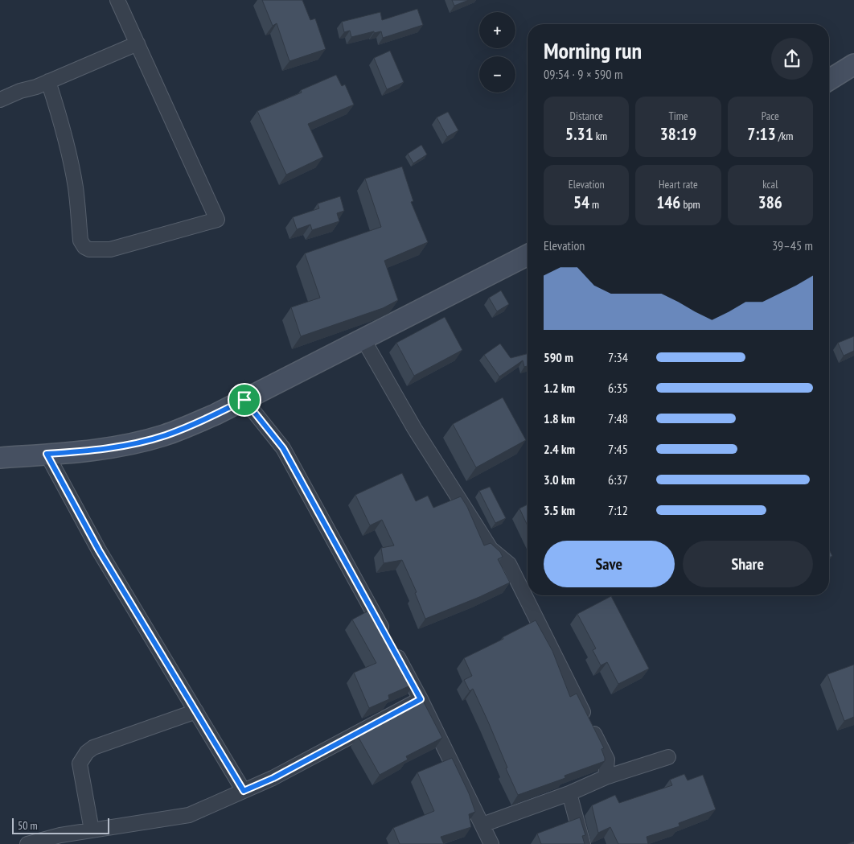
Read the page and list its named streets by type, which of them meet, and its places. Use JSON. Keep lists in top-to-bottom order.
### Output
{
  "scale_bar": "50 m",
  "page": {
    "map_buttons": ["+", "−"],
    "heading": ["Morning run", "09:54 · 9 × 590 m"],
    "stats": [
      ["Distance", "5.31 km"],
      ["Time", "38:19"],
      ["Pace", "7:13 /km"],
      ["Elevation", "54 m"],
      ["Heart rate", "146 bpm"],
      ["kcal", "386"]
    ],
    "chart": ["Elevation", "39–45 m"],
    "list": [
      {
        "name": "590 m",
        "note": "7:34"
      },
      {
        "name": "1.2 km",
        "note": "6:35"
      },
      {
        "name": "1.8 km",
        "note": "7:48"
      },
      {
        "name": "2.4 km",
        "note": "7:45"
      },
      {
        "name": "3.0 km",
        "note": "6:37"
      },
      {
        "name": "3.5 km",
        "note": "7:12"
      }
    ],
    "buttons": ["Save", "Share"],
    "scale": "50 m"
  }
}
